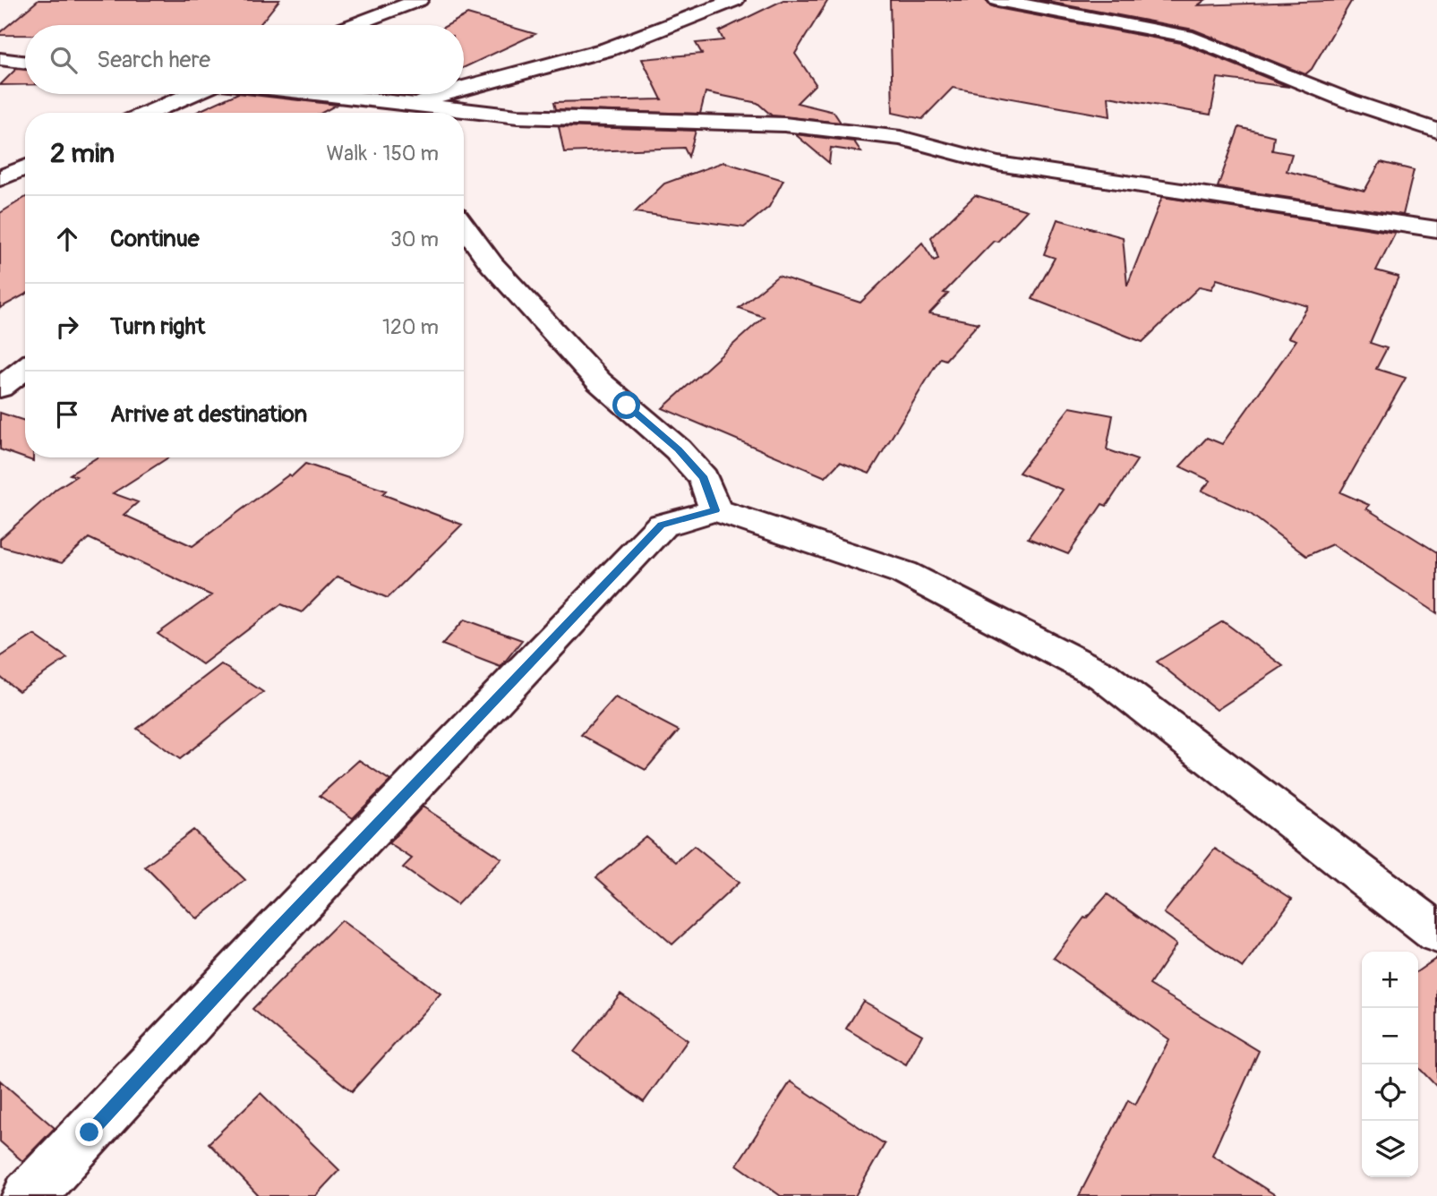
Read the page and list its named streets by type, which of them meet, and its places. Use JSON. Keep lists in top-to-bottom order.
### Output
{
  "page": {
    "search": "Search here",
    "heading": ["2 min", "Walk · 150 m"],
    "list": [
      ["Continue", "30 m"],
      ["Turn right", "120 m"],
      "Arrive at destination"
    ],
    "map_buttons": ["+", "−"]
  }
}
